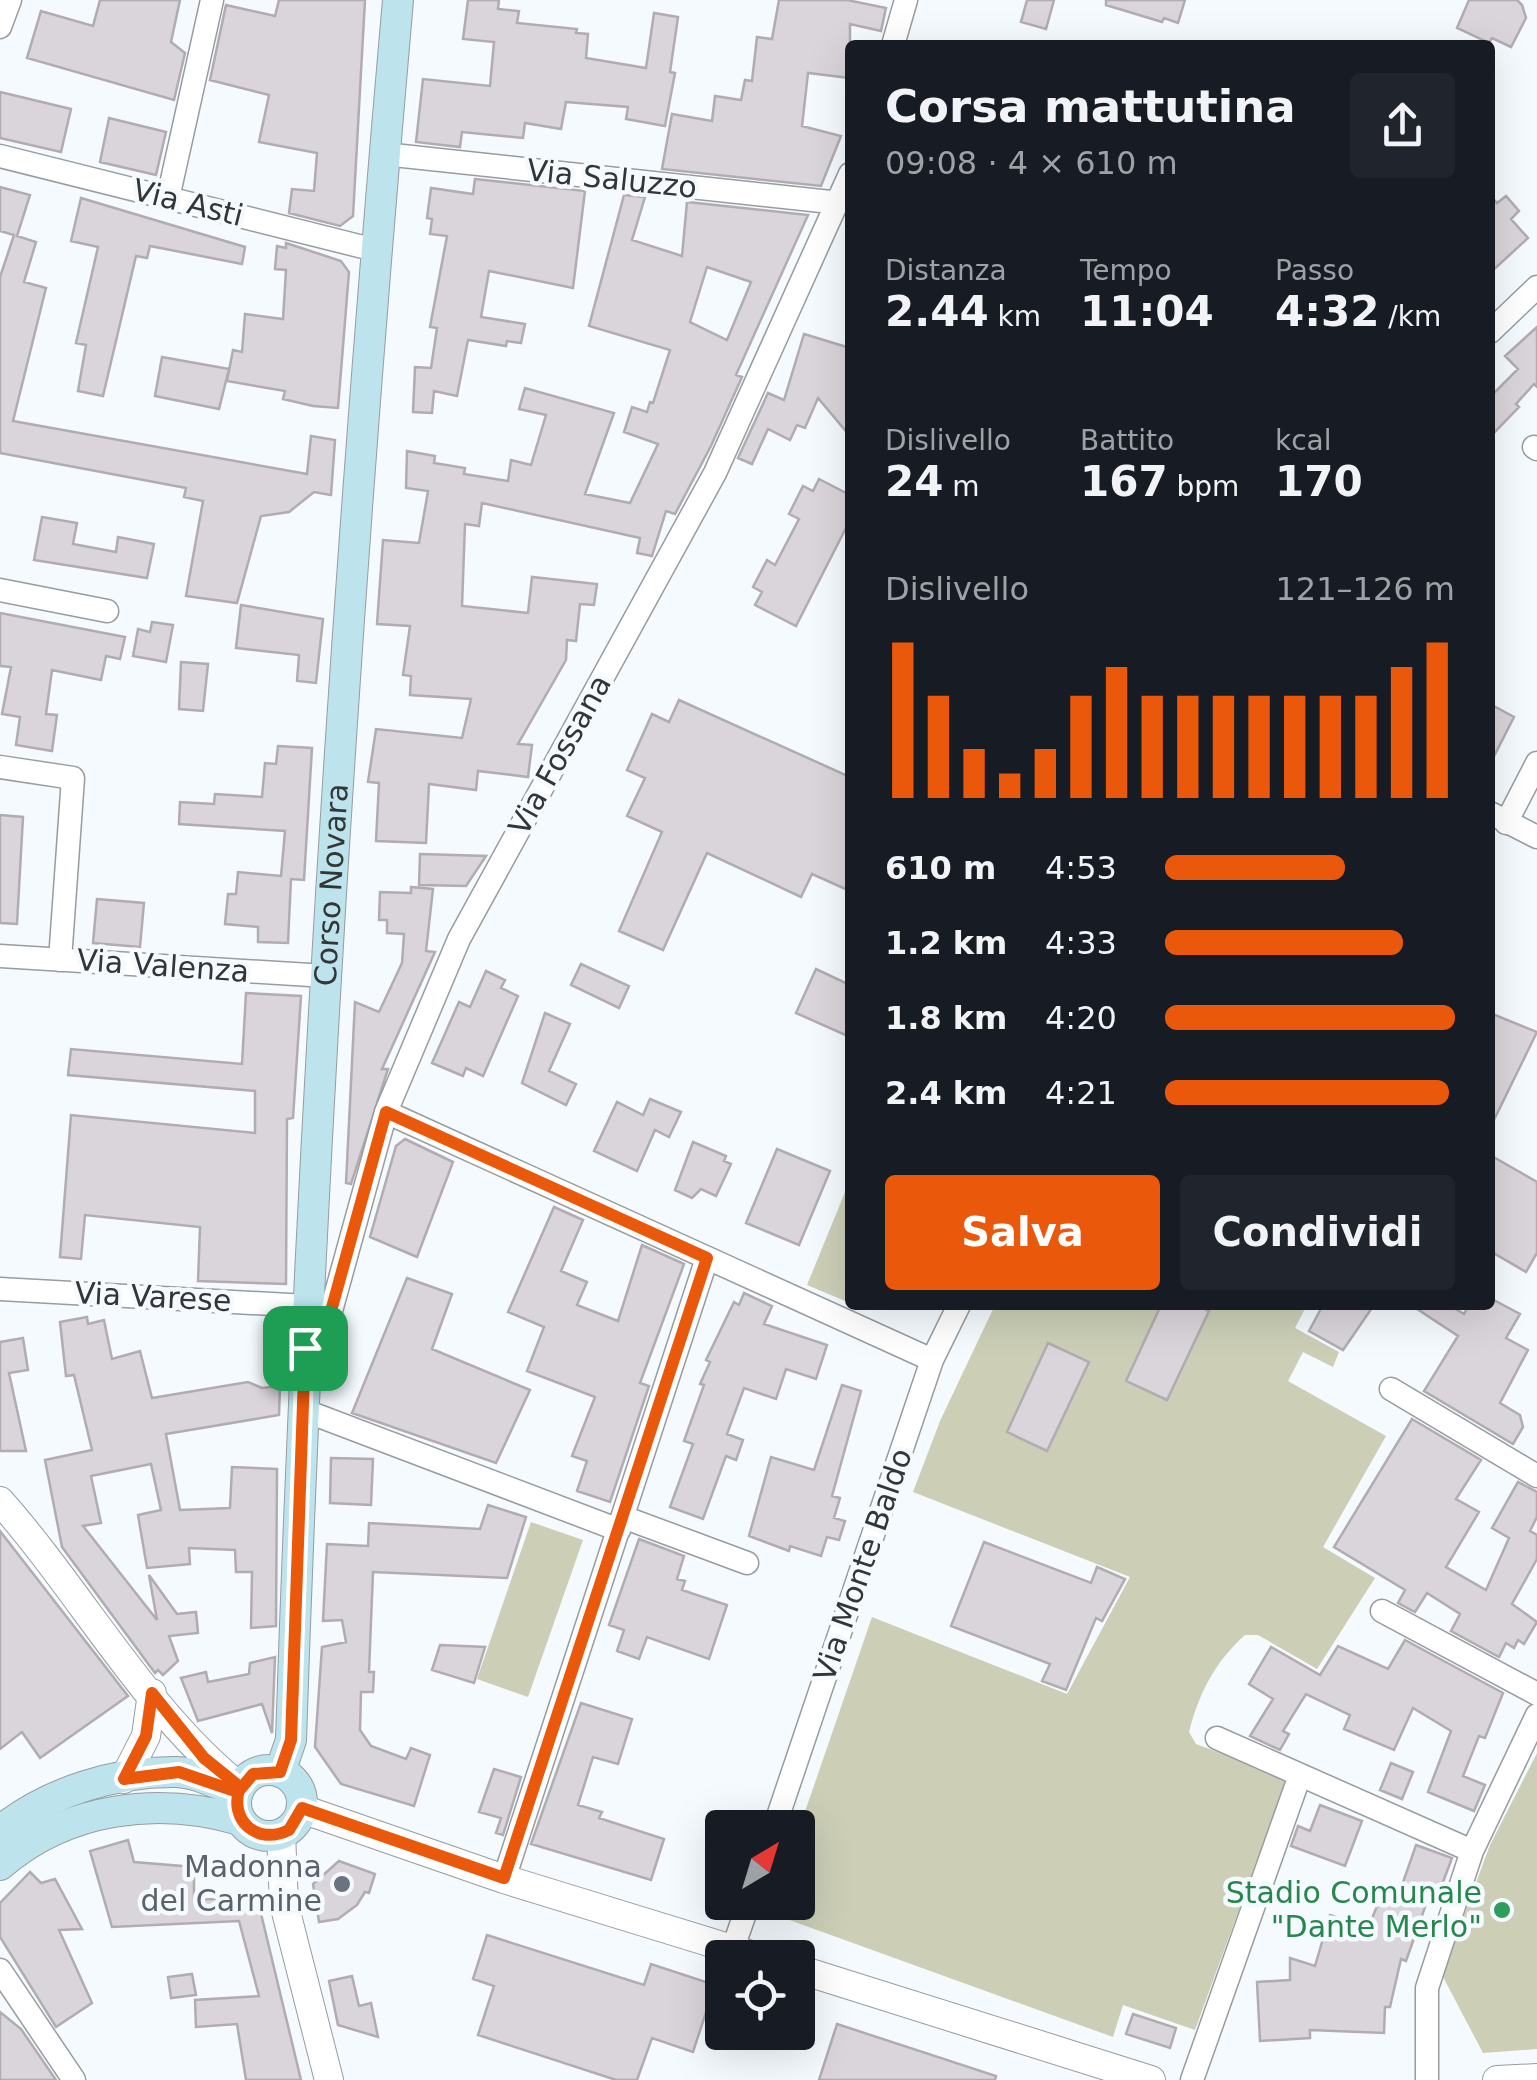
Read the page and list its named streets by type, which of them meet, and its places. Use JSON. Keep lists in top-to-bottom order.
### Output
{
  "streets": {
    "main road": ["Corso Novara"],
    "street": [
      "Via Saluzzo",
      "Via Asti",
      "Via Fossana",
      "Via Valenza",
      "Via Varese",
      "Via Monte Baldo"
    ]
  },
  "crossings": [
    ["Via Saluzzo", "Via Fossana"],
    ["Via Saluzzo", "Corso Novara"],
    ["Via Asti", "Corso Novara"],
    ["Via Fossana", "Corso Novara"],
    ["Corso Novara", "Via Valenza"],
    ["Corso Novara", "Via Varese"]
  ],
  "places": ["Madonna del Carmine", "Stadio Comunale \"Dante Merlo\""],
  "north": "top right",
  "page": {
    "heading": ["Corsa mattutina", "09:08 · 4 × 610 m"],
    "stats": [
      ["Distanza", "2.44 km"],
      ["Tempo", "11:04"],
      ["Passo", "4:32 /km"],
      ["Dislivello", "24 m"],
      ["Battito", "167 bpm"],
      ["kcal", "170"]
    ],
    "chart": ["Dislivello", "121–126 m"],
    "list": [
      {
        "name": "610 m",
        "note": "4:53"
      },
      {
        "name": "1.2 km",
        "note": "4:33"
      },
      {
        "name": "1.8 km",
        "note": "4:20"
      },
      {
        "name": "2.4 km",
        "note": "4:21"
      }
    ],
    "buttons": ["Salva", "Condividi"]
  }
}
